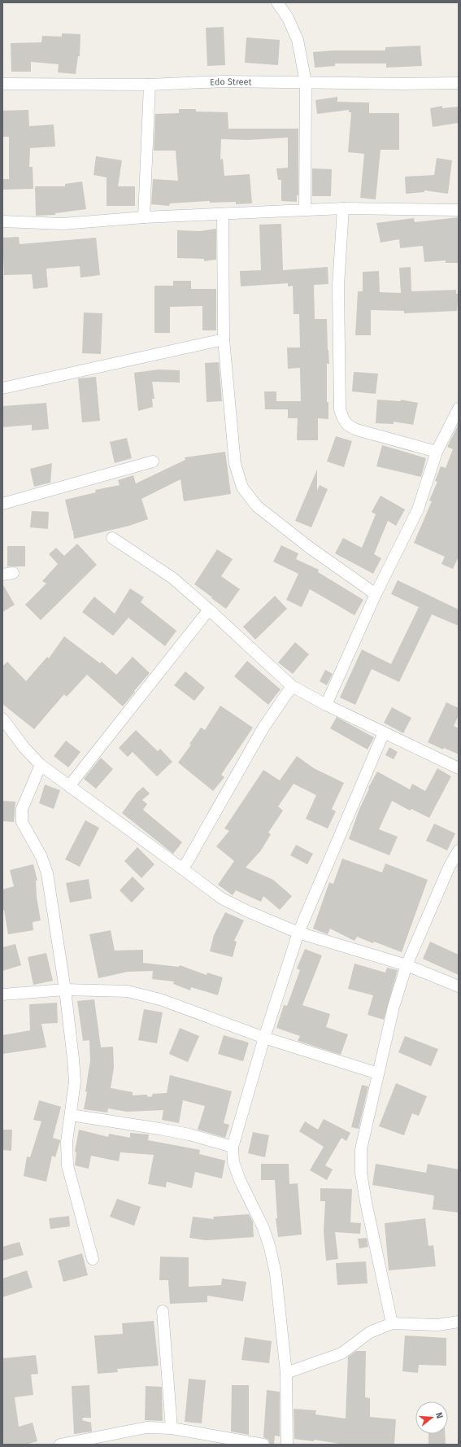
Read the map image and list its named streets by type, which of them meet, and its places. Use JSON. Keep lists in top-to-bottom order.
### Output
{
  "streets": {
    "street": ["Edo Street"]
  },
  "north": "right"
}
